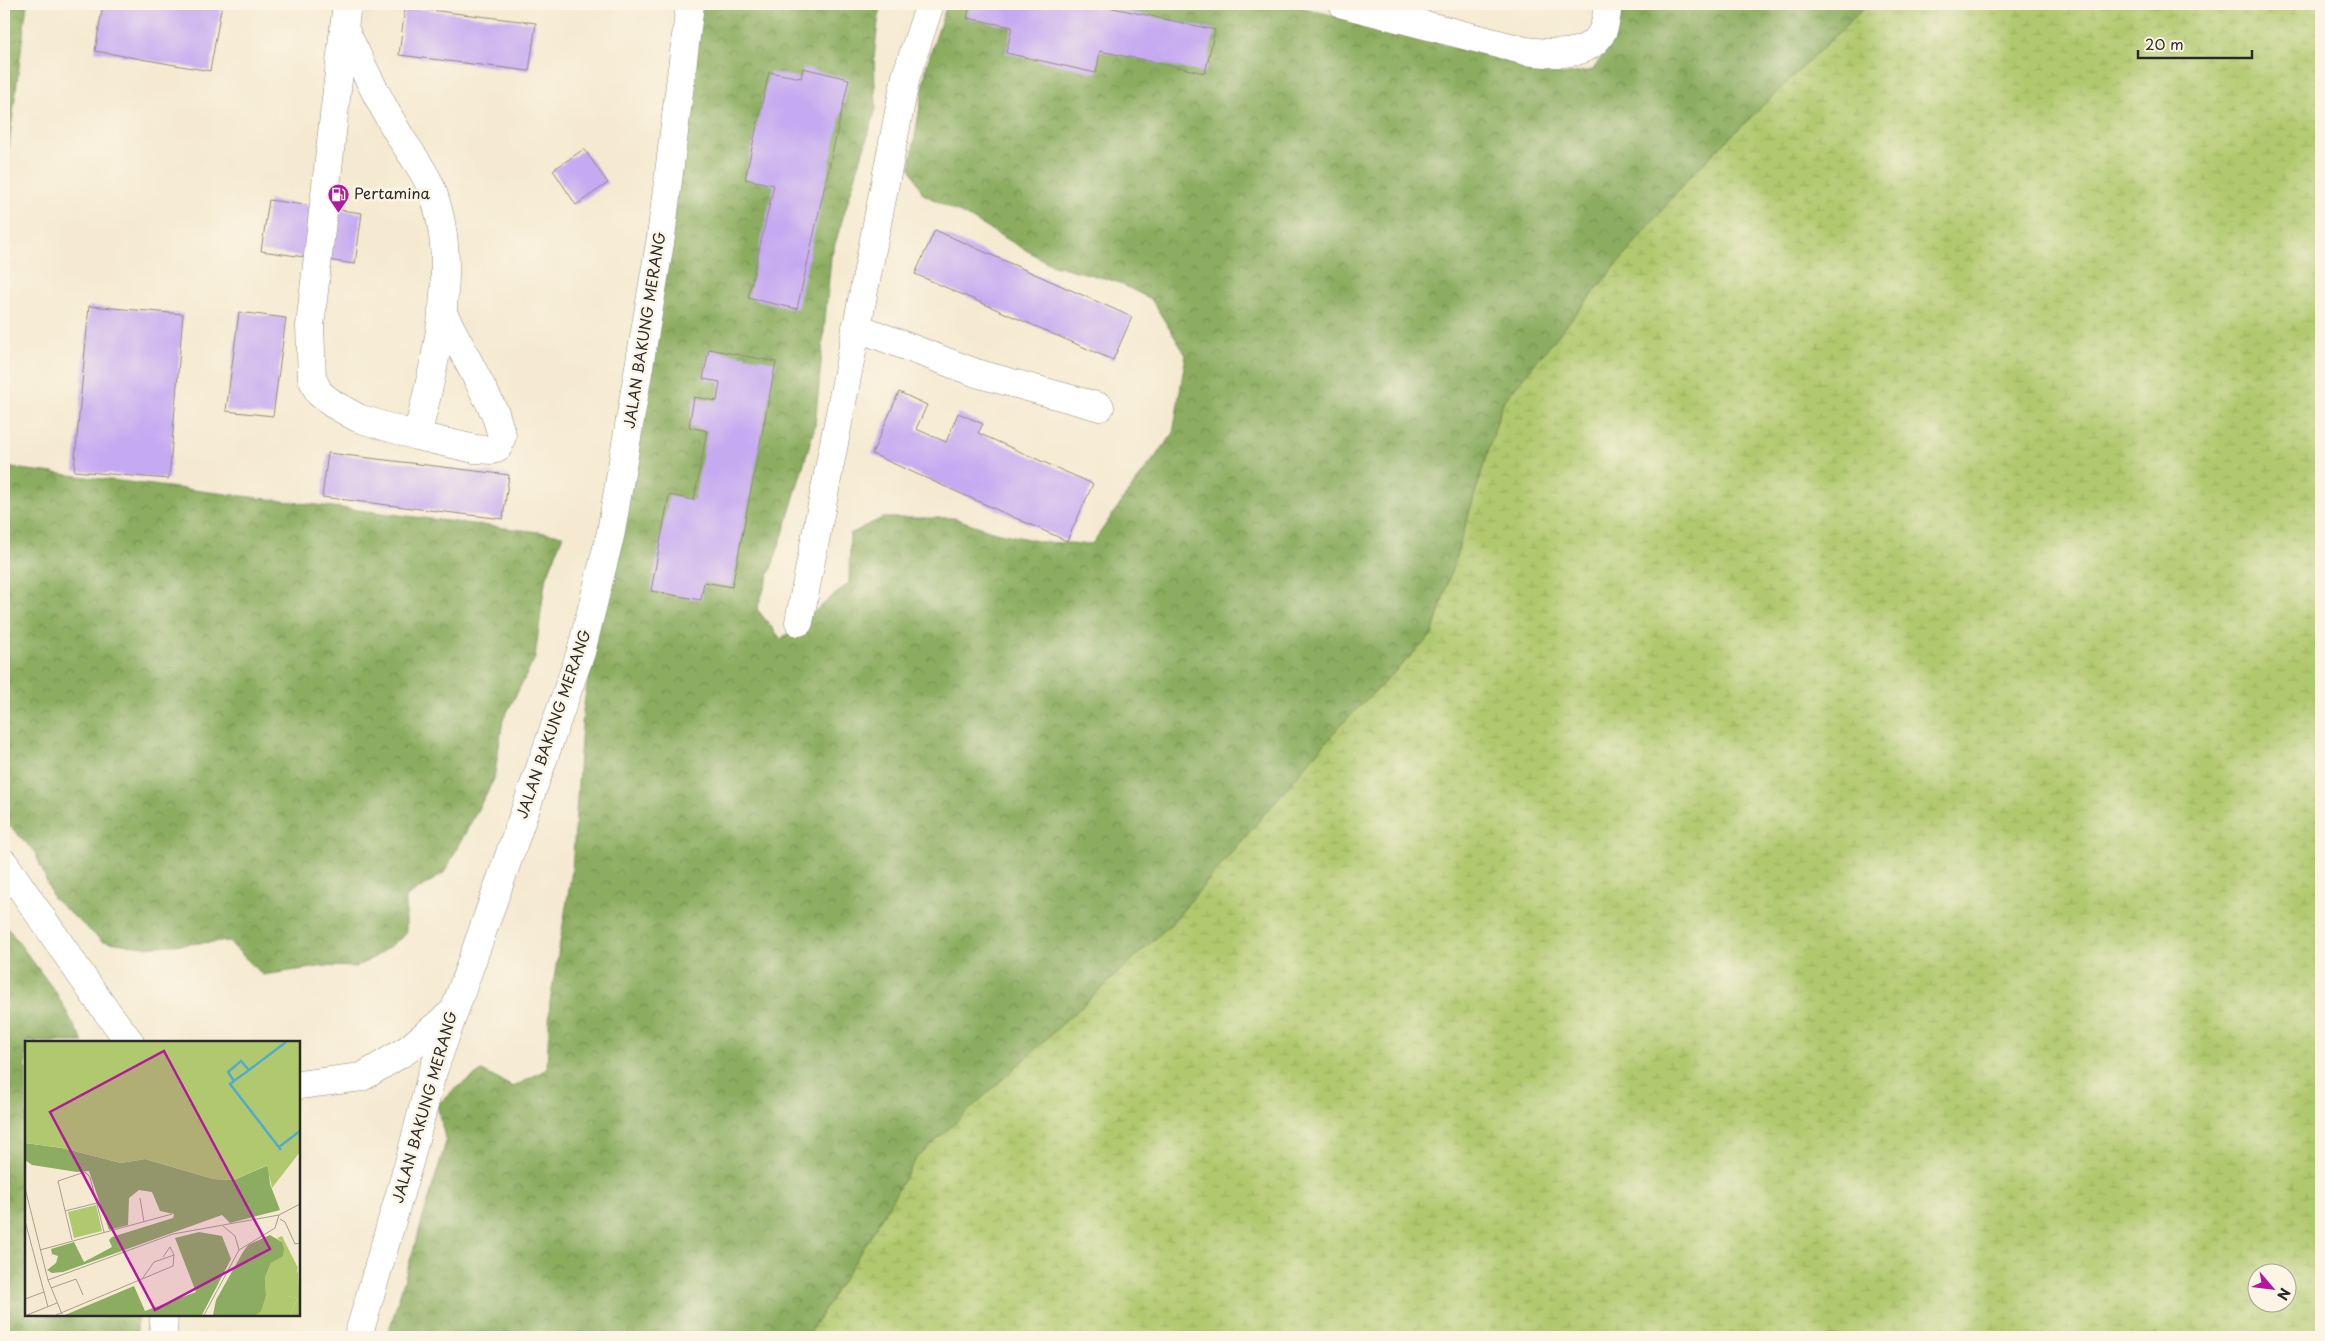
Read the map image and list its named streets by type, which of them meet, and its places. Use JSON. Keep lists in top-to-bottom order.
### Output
{
  "streets": {
    "street": ["JALAN BAKUNG MERANG"]
  },
  "places": {
    "fuel station": ["Pertamina"]
  },
  "scale_bar": "20 m",
  "north": "bottom right"
}
